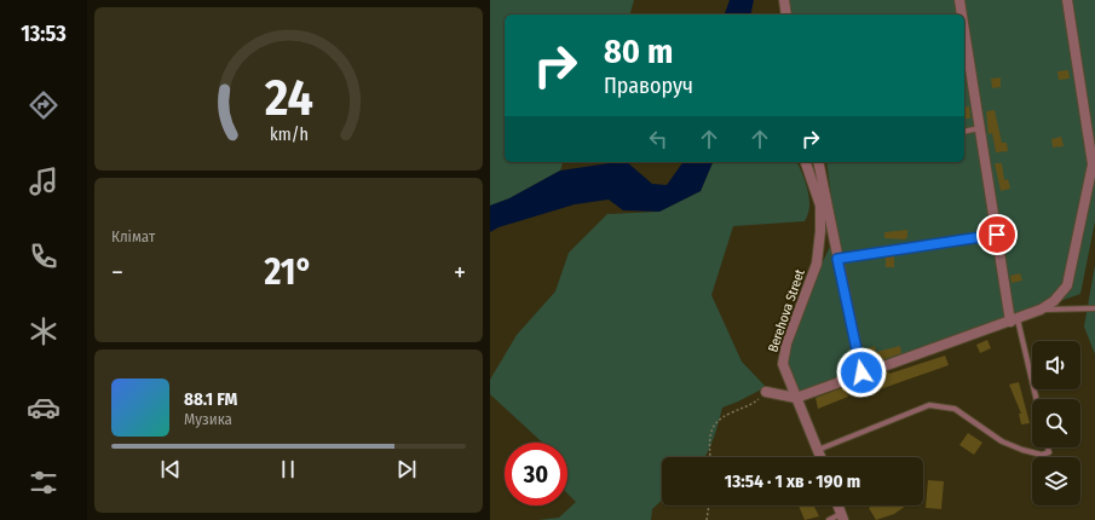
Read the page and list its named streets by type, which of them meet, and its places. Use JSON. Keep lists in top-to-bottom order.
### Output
{
  "streets": {
    "street": ["Berehova Street"]
  },
  "page": {
    "tabs": "13:53",
    "turn": ["80 m", "Праворуч"],
    "tile": "Клімат",
    "heat": ["−", "21°", "+"],
    "song": ["88.1 FM", "Музика"],
    "limit": "30",
    "trip": "13:54 · 1 хв · 190 m",
    "gauge": ["24", "km/h"]
  }
}
